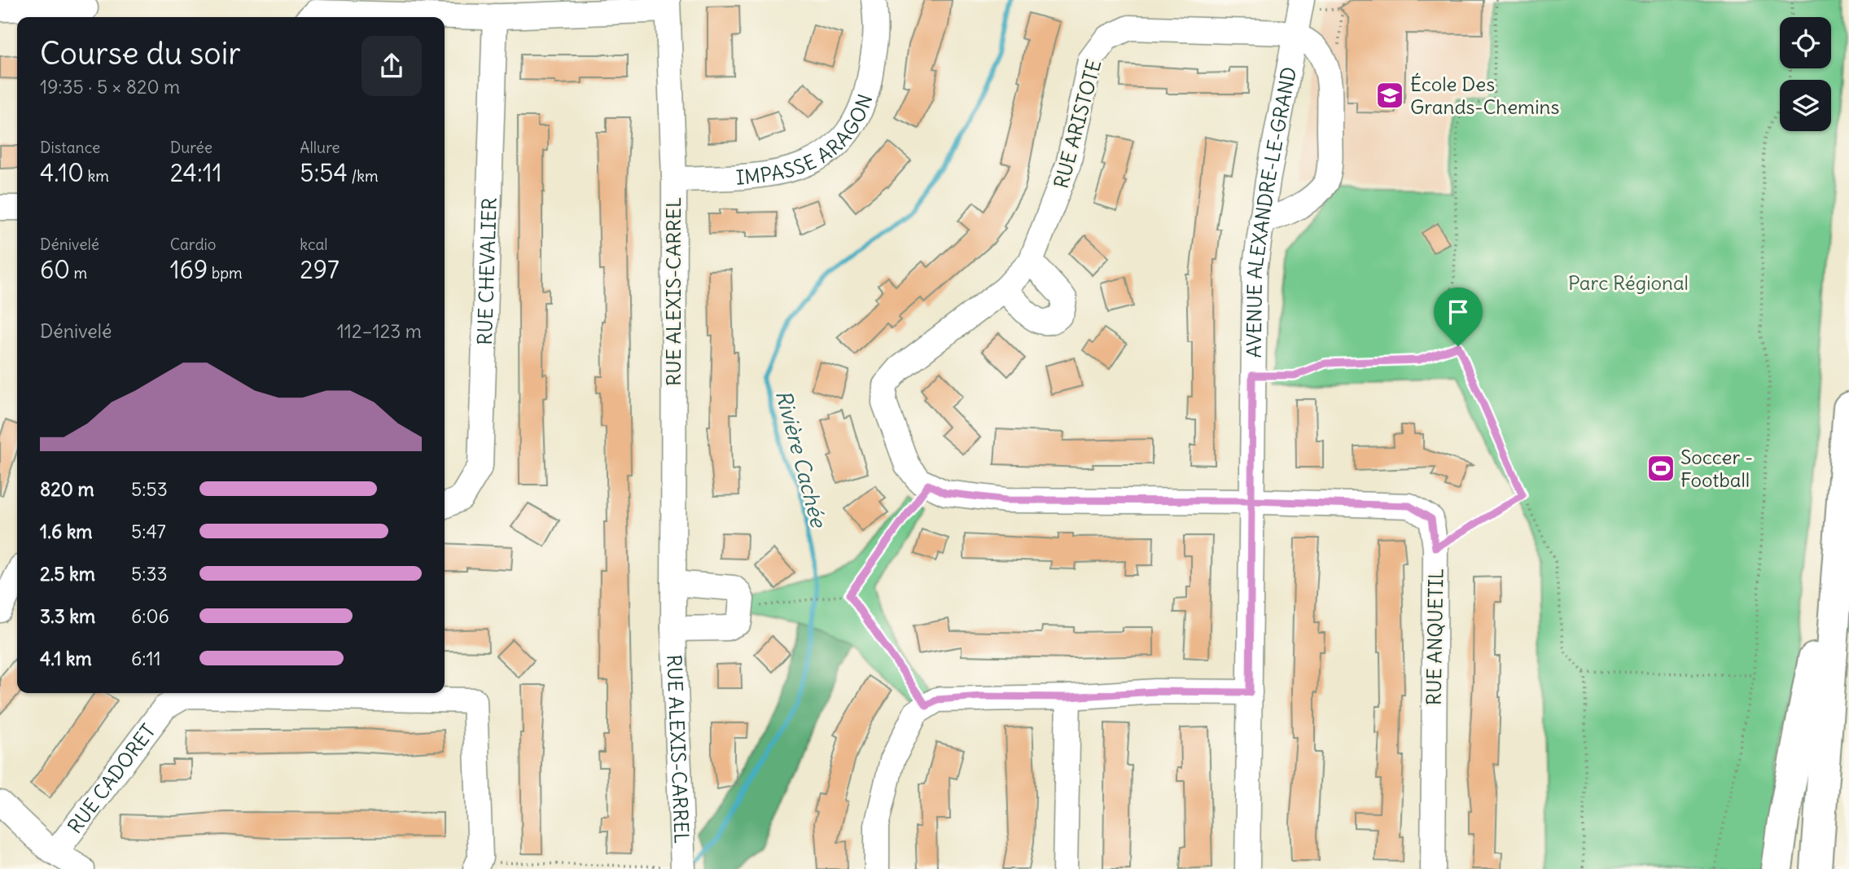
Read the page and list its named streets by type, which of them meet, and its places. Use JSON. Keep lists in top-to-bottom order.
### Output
{
  "streets": {
    "street": [
      "RUE ARISTOTE",
      "IMPASSE ARAGON",
      "AVENUE ALEXANDRE-LE-GRAND",
      "RUE CHEVALIER",
      "RUE ALEXIS-CARREL",
      "RUE ANQUETIL",
      "RUE CADORET"
    ]
  },
  "crossings": [
    ["RUE ARISTOTE", "AVENUE ALEXANDRE-LE-GRAND"],
    ["RUE ARISTOTE", "RUE ANQUETIL"],
    ["IMPASSE ARAGON", "RUE ALEXIS-CARREL"],
    ["AVENUE ALEXANDRE-LE-GRAND", "RUE ANQUETIL"]
  ],
  "water": ["Rivière Cachée"],
  "parks": ["Parc Régional"],
  "places": {
    "school or university": ["École Des Grands-Chemins"],
    "sports": ["Soccer - Football"]
  },
  "page": {
    "heading": ["Course du soir", "19:35 · 5 × 820 m"],
    "stats": [
      ["Distance", "4.10 km"],
      ["Durée", "24:11"],
      ["Allure", "5:54 /km"],
      ["Dénivelé", "60 m"],
      ["Cardio", "169 bpm"],
      ["kcal", "297"]
    ],
    "chart": ["Dénivelé", "112–123 m"],
    "list": [
      {
        "name": "820 m",
        "note": "5:53"
      },
      {
        "name": "1.6 km",
        "note": "5:47"
      },
      {
        "name": "2.5 km",
        "note": "5:33"
      },
      {
        "name": "3.3 km",
        "note": "6:06"
      },
      {
        "name": "4.1 km",
        "note": "6:11"
      }
    ]
  }
}
